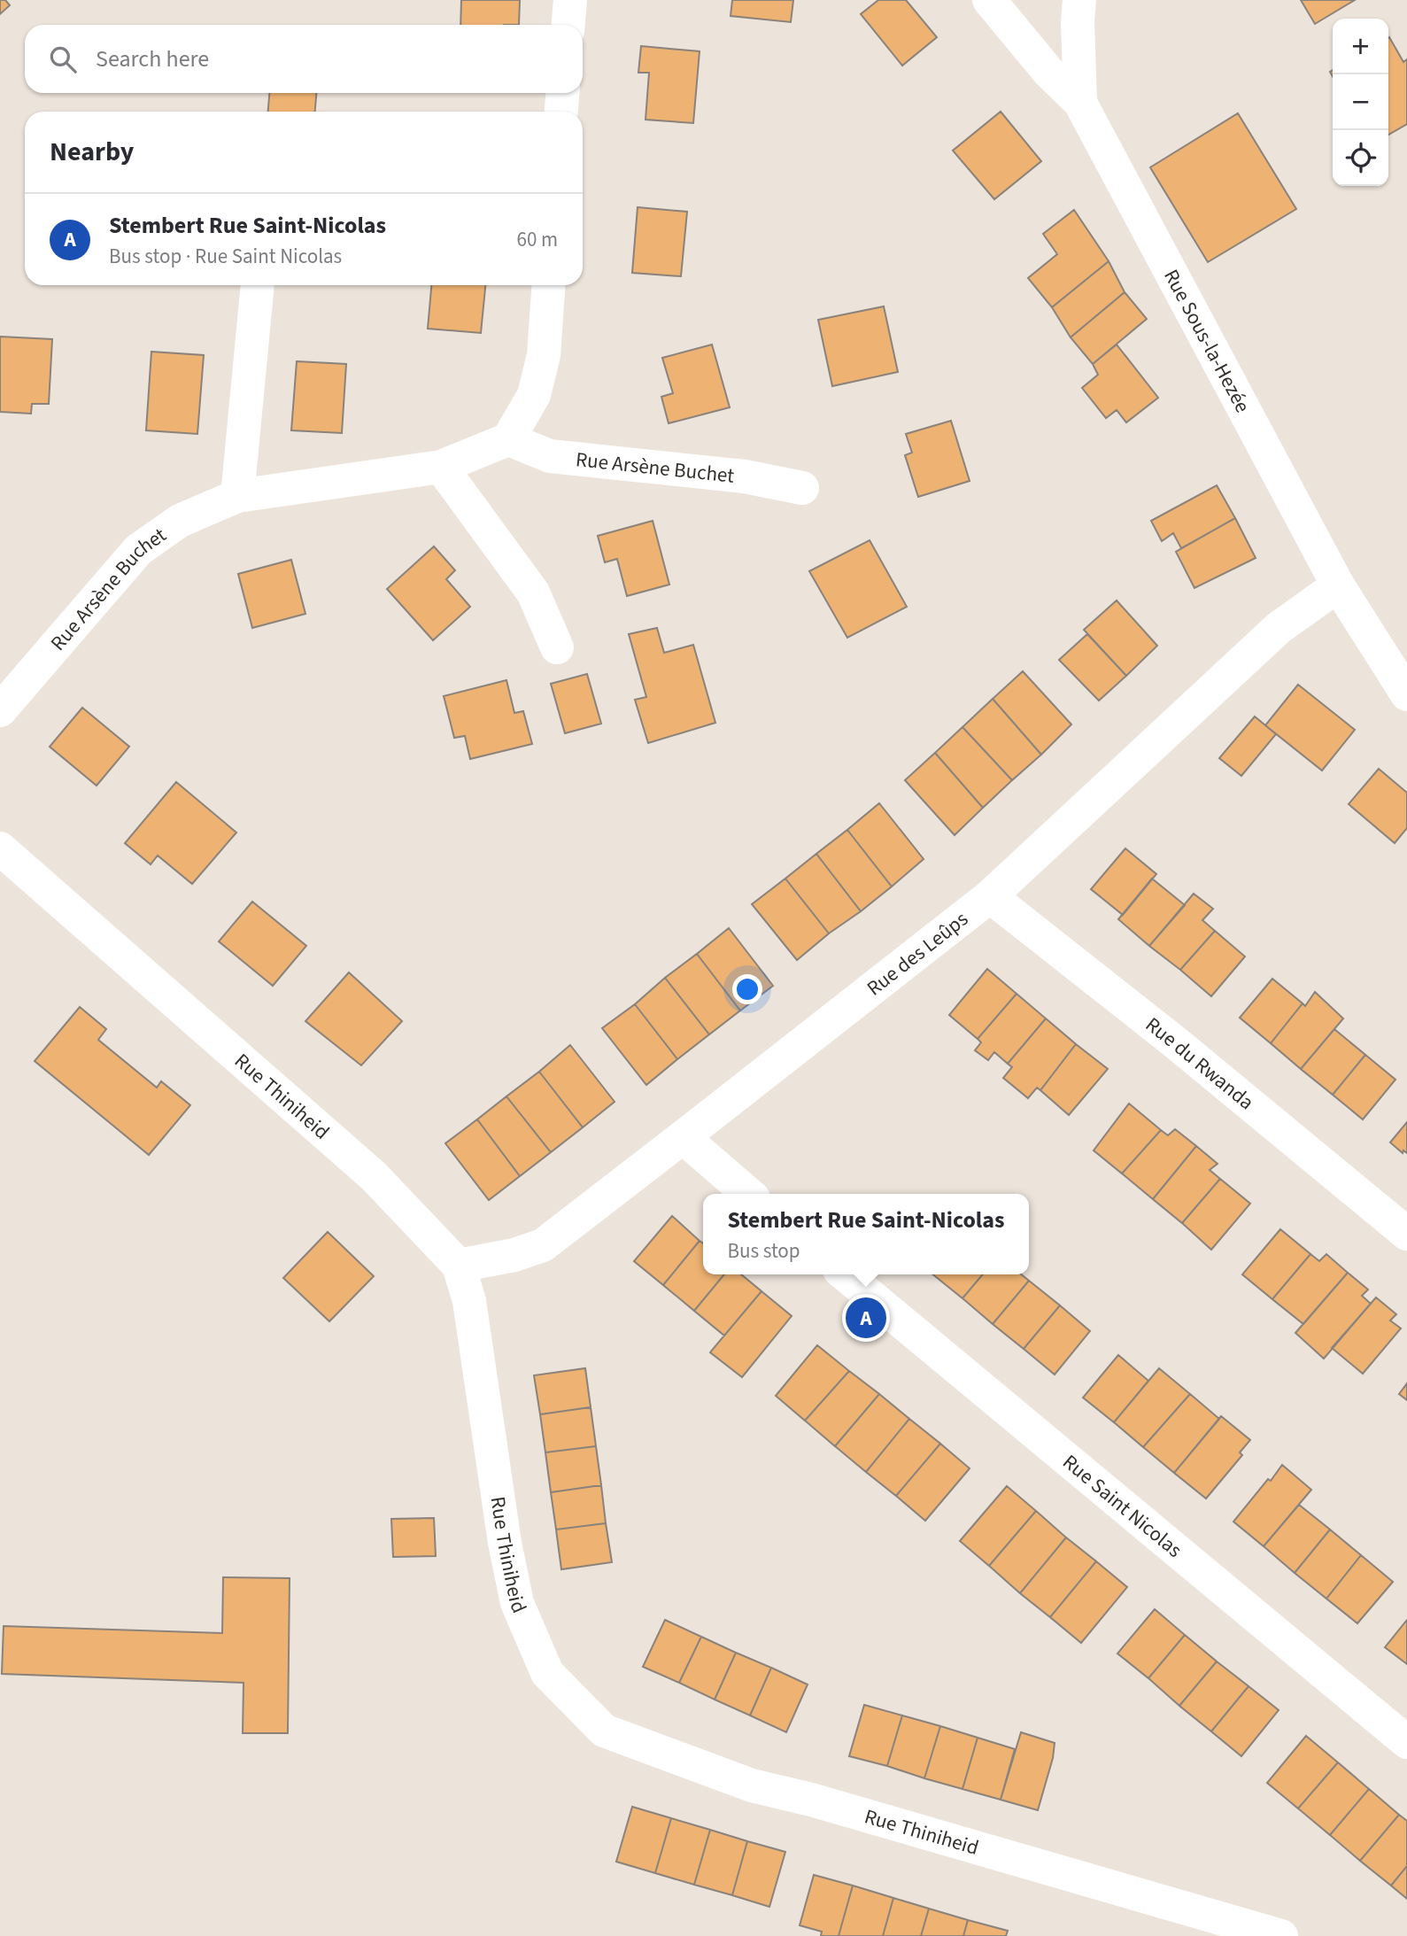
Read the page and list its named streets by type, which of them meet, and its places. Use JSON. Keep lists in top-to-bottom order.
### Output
{
  "streets": {
    "street": [
      "Rue Sous-la-Hezée",
      "Rue Arsène Buchet",
      "Rue des Leûps",
      "Rue du Rwanda",
      "Rue Thiniheid",
      "Rue Saint Nicolas"
    ]
  },
  "crossings": [
    ["Rue Sous-la-Hezée", "Rue des Leûps"],
    ["Rue des Leûps", "Rue du Rwanda"],
    ["Rue des Leûps", "Rue Thiniheid"]
  ],
  "page": {
    "map_buttons": ["+", "−"],
    "search": "Search here",
    "heading": "Nearby",
    "list": [
      {
        "mark": "A",
        "name": "Stembert Rue Saint-Nicolas",
        "note": "Bus stop · Rue Saint Nicolas",
        "value": "60 m"
      }
    ],
    "popup": ["Stembert Rue Saint-Nicolas", "Bus stop"],
    "pins": "A"
  }
}
